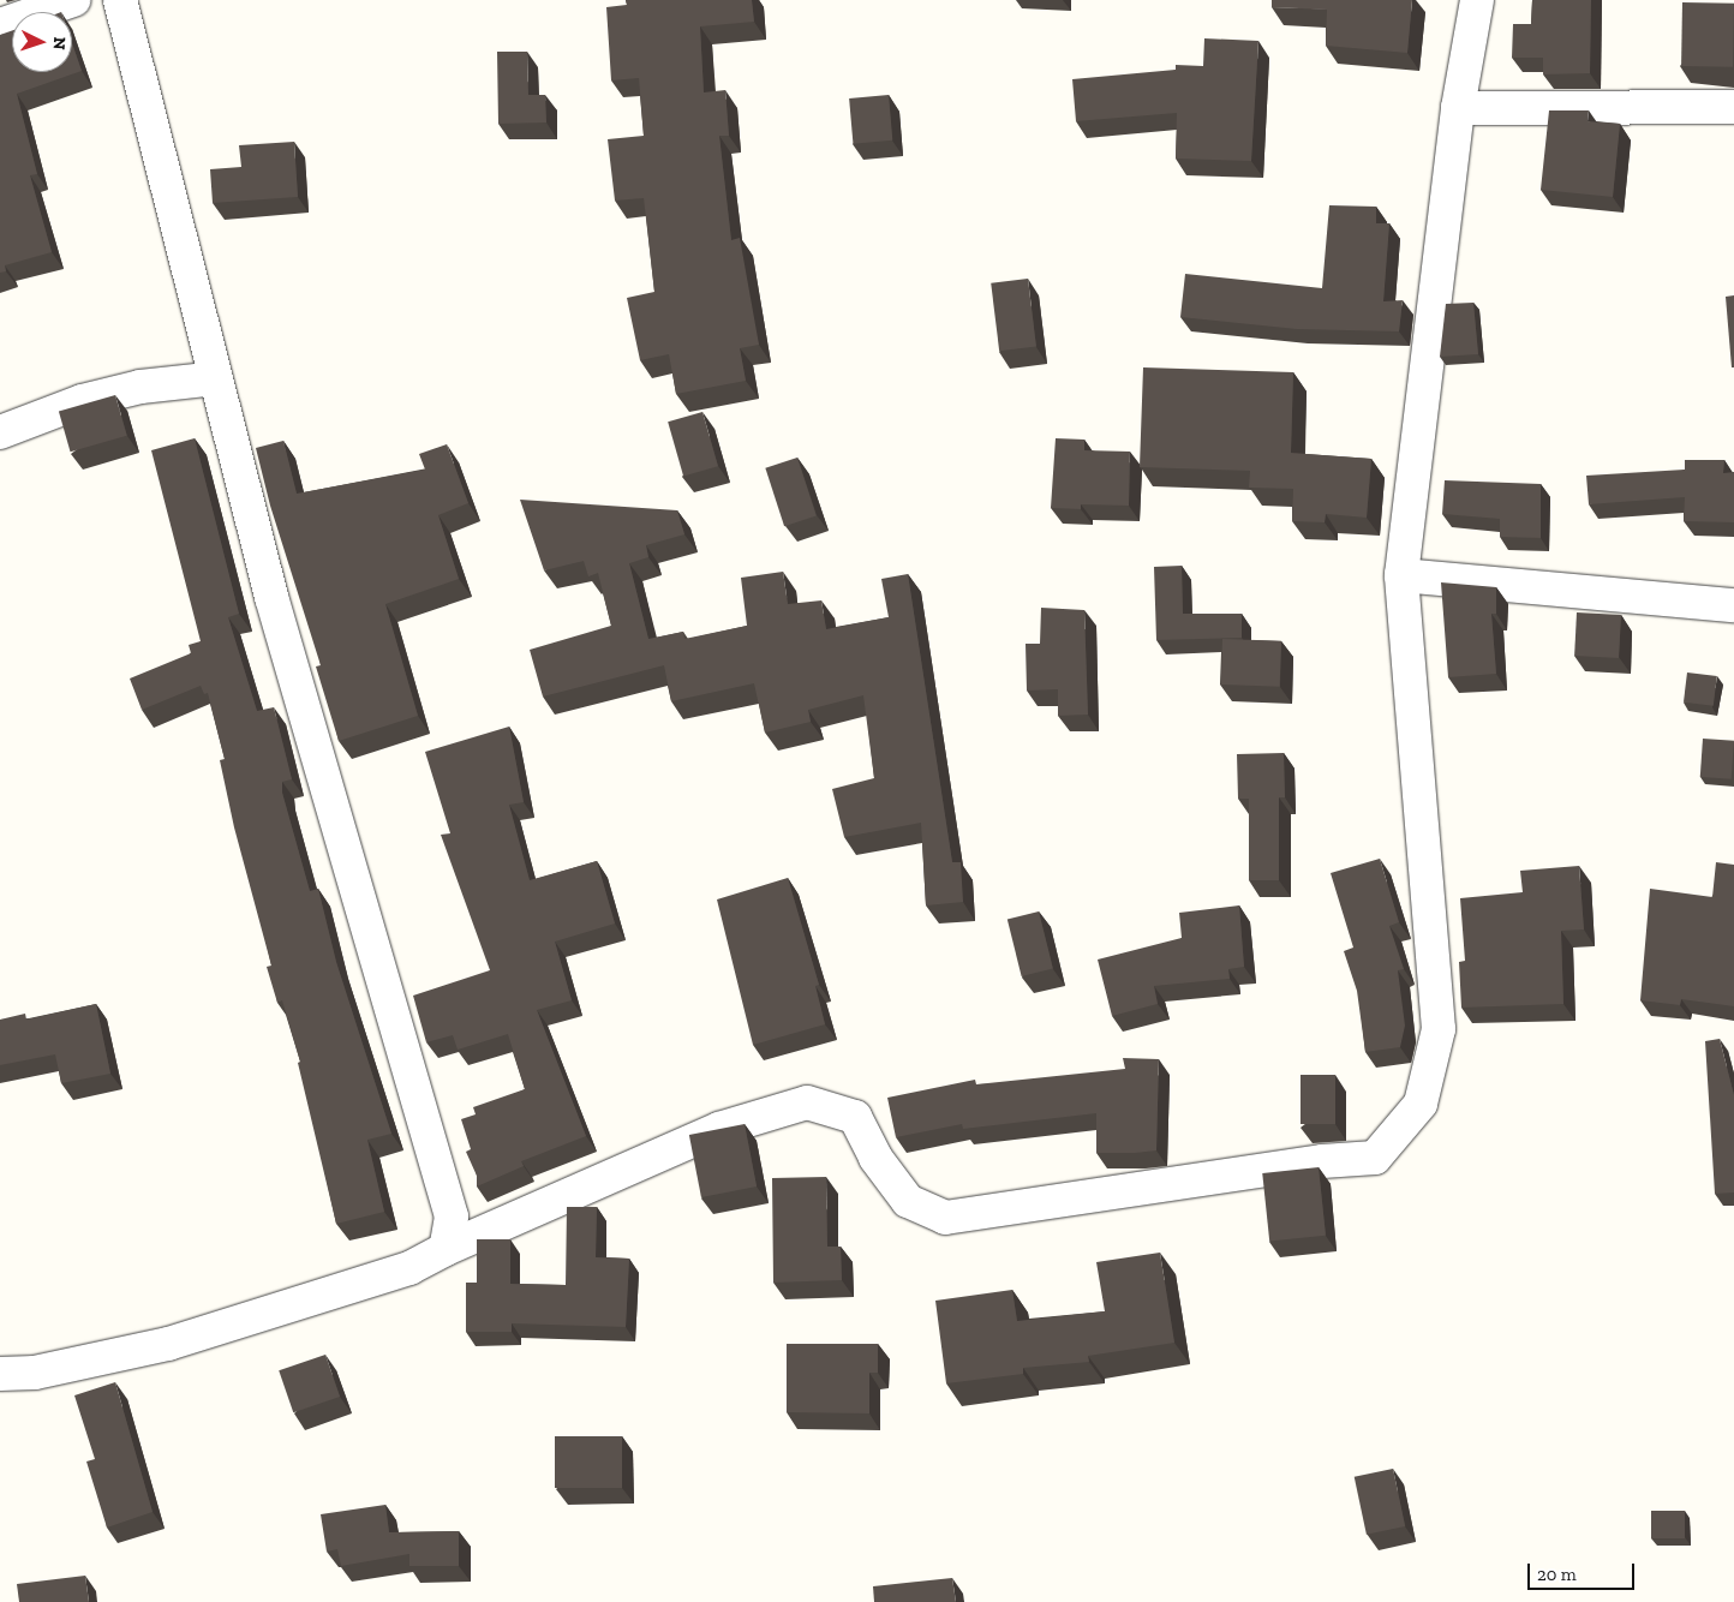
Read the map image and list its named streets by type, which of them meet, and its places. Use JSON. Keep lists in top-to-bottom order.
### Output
{
  "scale_bar": "20 m",
  "north": "right"
}
